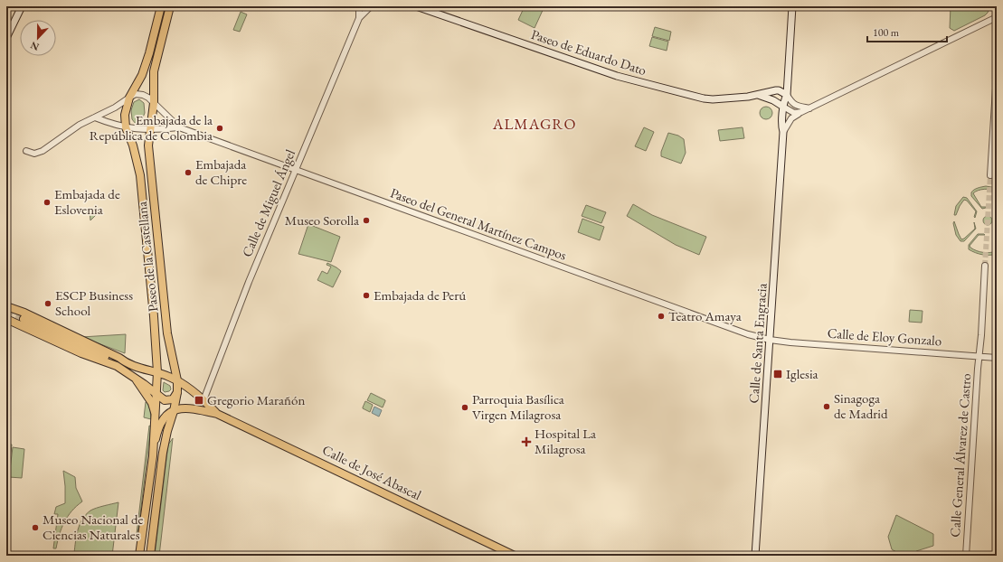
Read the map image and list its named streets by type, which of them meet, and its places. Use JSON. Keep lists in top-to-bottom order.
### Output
{
  "streets": {
    "main road": [
      "Paseo de Eduardo Dato",
      "Paseo de la Castellana",
      "Calle de Santa Engracia",
      "Calle de José Abascal"
    ],
    "street": [
      "Calle de Miguel Ángel",
      "Paseo del General Martínez Campos",
      "Calle de Eloy Gonzalo",
      "Calle General Álvarez de Castro"
    ]
  },
  "crossings": [
    ["Paseo de Eduardo Dato", "Calle de Santa Engracia"],
    ["Calle de Miguel Ángel", "Paseo del General Martínez Campos"],
    ["Paseo del General Martínez Campos", "Calle de Eloy Gonzalo"],
    ["Paseo del General Martínez Campos", "Calle de Santa Engracia"],
    ["Calle de Eloy Gonzalo", "Calle de Santa Engracia"],
    ["Calle de Eloy Gonzalo", "Calle General Álvarez de Castro"]
  ],
  "districts": ["ALMAGRO"],
  "places": {
    "other": [
      "Embajada de la República de Colombia",
      "Embajada de Chipre",
      "Embajada de Eslovenia",
      "Museo Sorolla",
      "Embajada de Perú",
      "ESCP Business School",
      "Teatro Amaya",
      "Sinagoga de Madrid",
      "Parroquia Basílica Virgen Milagrosa",
      "Museo Nacional de Ciencias Naturales"
    ],
    "transit": ["Iglesia", "Gregorio Marañón"],
    "health": ["Hospital La Milagrosa"]
  },
  "scale_bar": "100 m",
  "north": "bottom"
}
